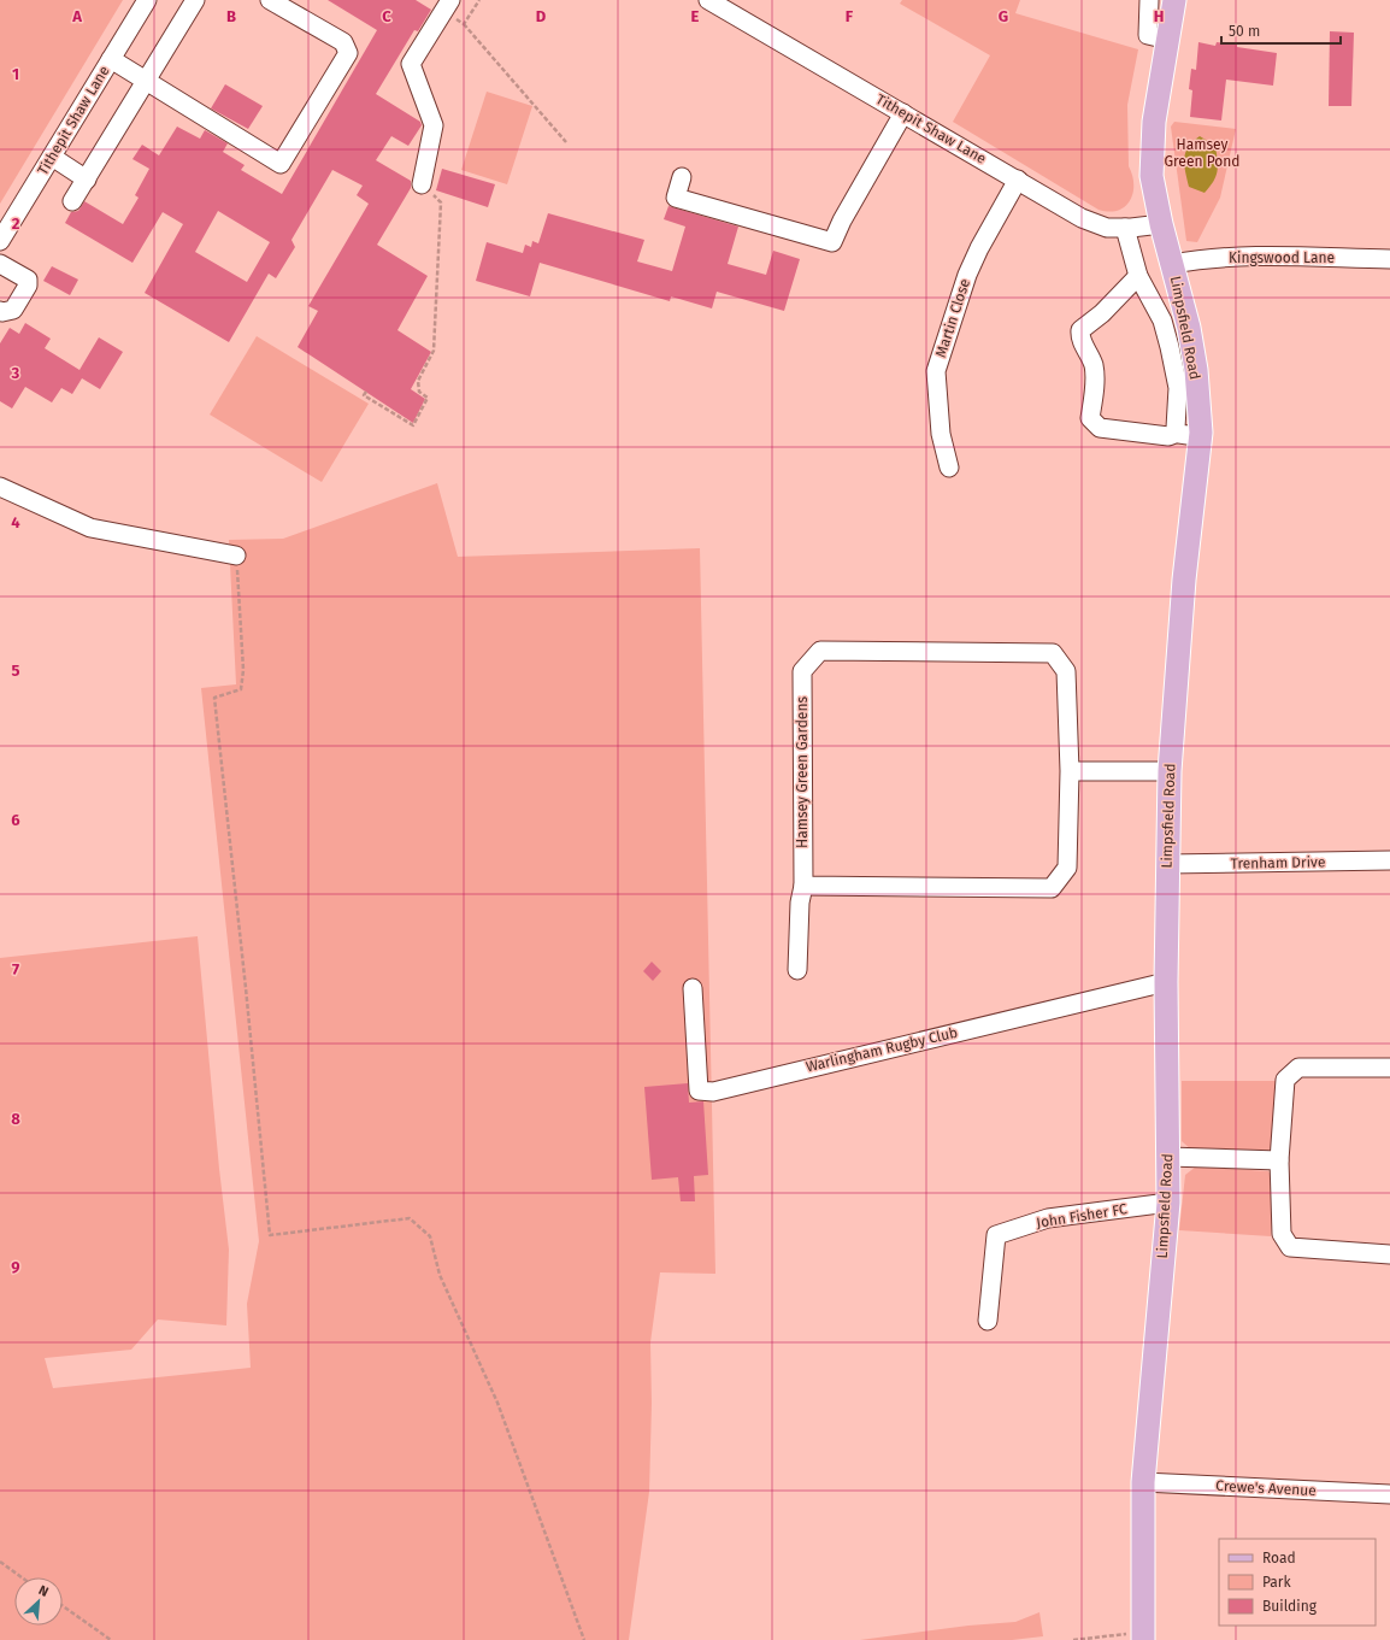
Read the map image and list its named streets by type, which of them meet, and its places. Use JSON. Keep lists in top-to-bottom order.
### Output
{
  "streets": {
    "main road": ["Limpsfield Road"],
    "street": [
      "Tithepit Shaw Lane",
      "Kingswood Lane",
      "Martin Close",
      "Hamsey Green Gardens",
      "Trenham Drive",
      "Warlingham Rugby Club",
      "John Fisher FC",
      "Crewe's Avenue"
    ]
  },
  "crossings": [
    ["Tithepit Shaw Lane", "Martin Close"],
    ["Tithepit Shaw Lane", "Limpsfield Road"],
    ["Kingswood Lane", "Limpsfield Road"],
    ["Limpsfield Road", "Trenham Drive"],
    ["Limpsfield Road", "Warlingham Rugby Club"],
    ["Limpsfield Road", "John Fisher FC"],
    ["Limpsfield Road", "Crewe's Avenue"]
  ],
  "parks": ["Hamsey Green Pond"],
  "legend": ["Road", "Park", "Building"],
  "scale_bar": "50 m",
  "north": "top right",
  "grid": {
    "columns": [
      "A",
      "B",
      "C",
      "D",
      "E",
      "F",
      "G",
      "H"
    ],
    "rows": [
      "1",
      "2",
      "3",
      "4",
      "5",
      "6",
      "7",
      "8",
      "9"
    ]
  }
}
